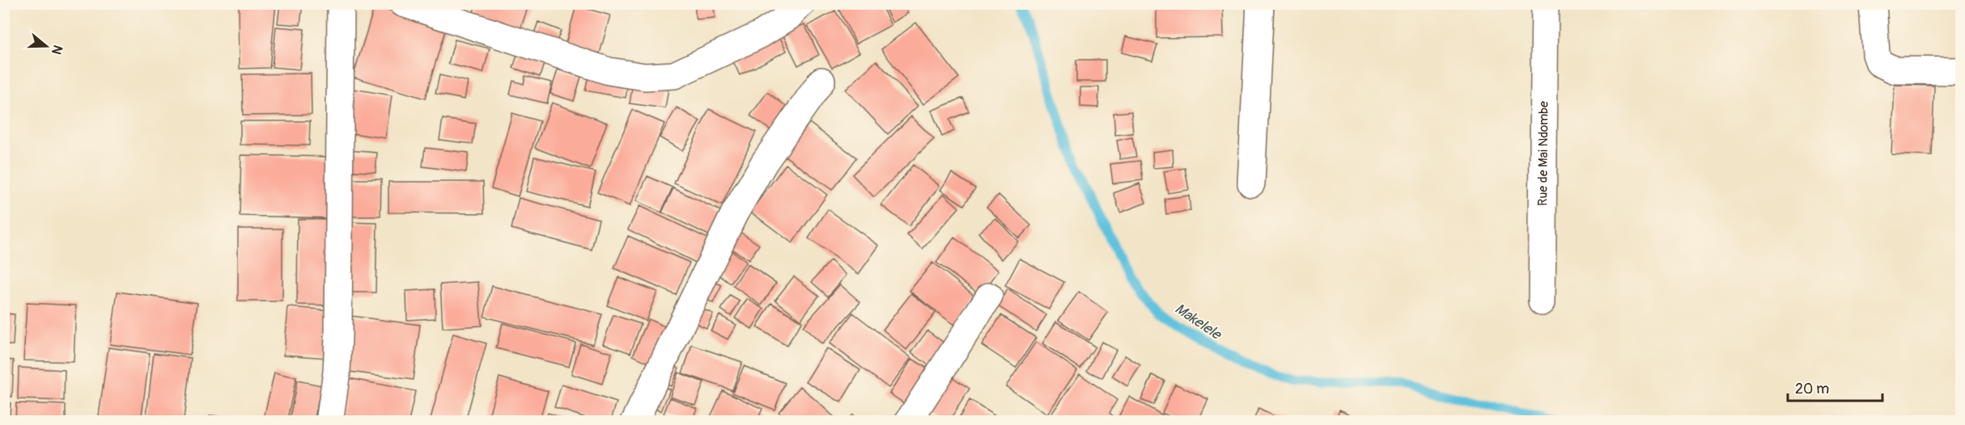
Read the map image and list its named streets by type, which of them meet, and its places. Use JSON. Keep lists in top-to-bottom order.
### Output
{
  "streets": {
    "street": ["Rue de Mai Ndombe"]
  },
  "water": ["Makelele"],
  "scale_bar": "20 m",
  "north": "right"
}
